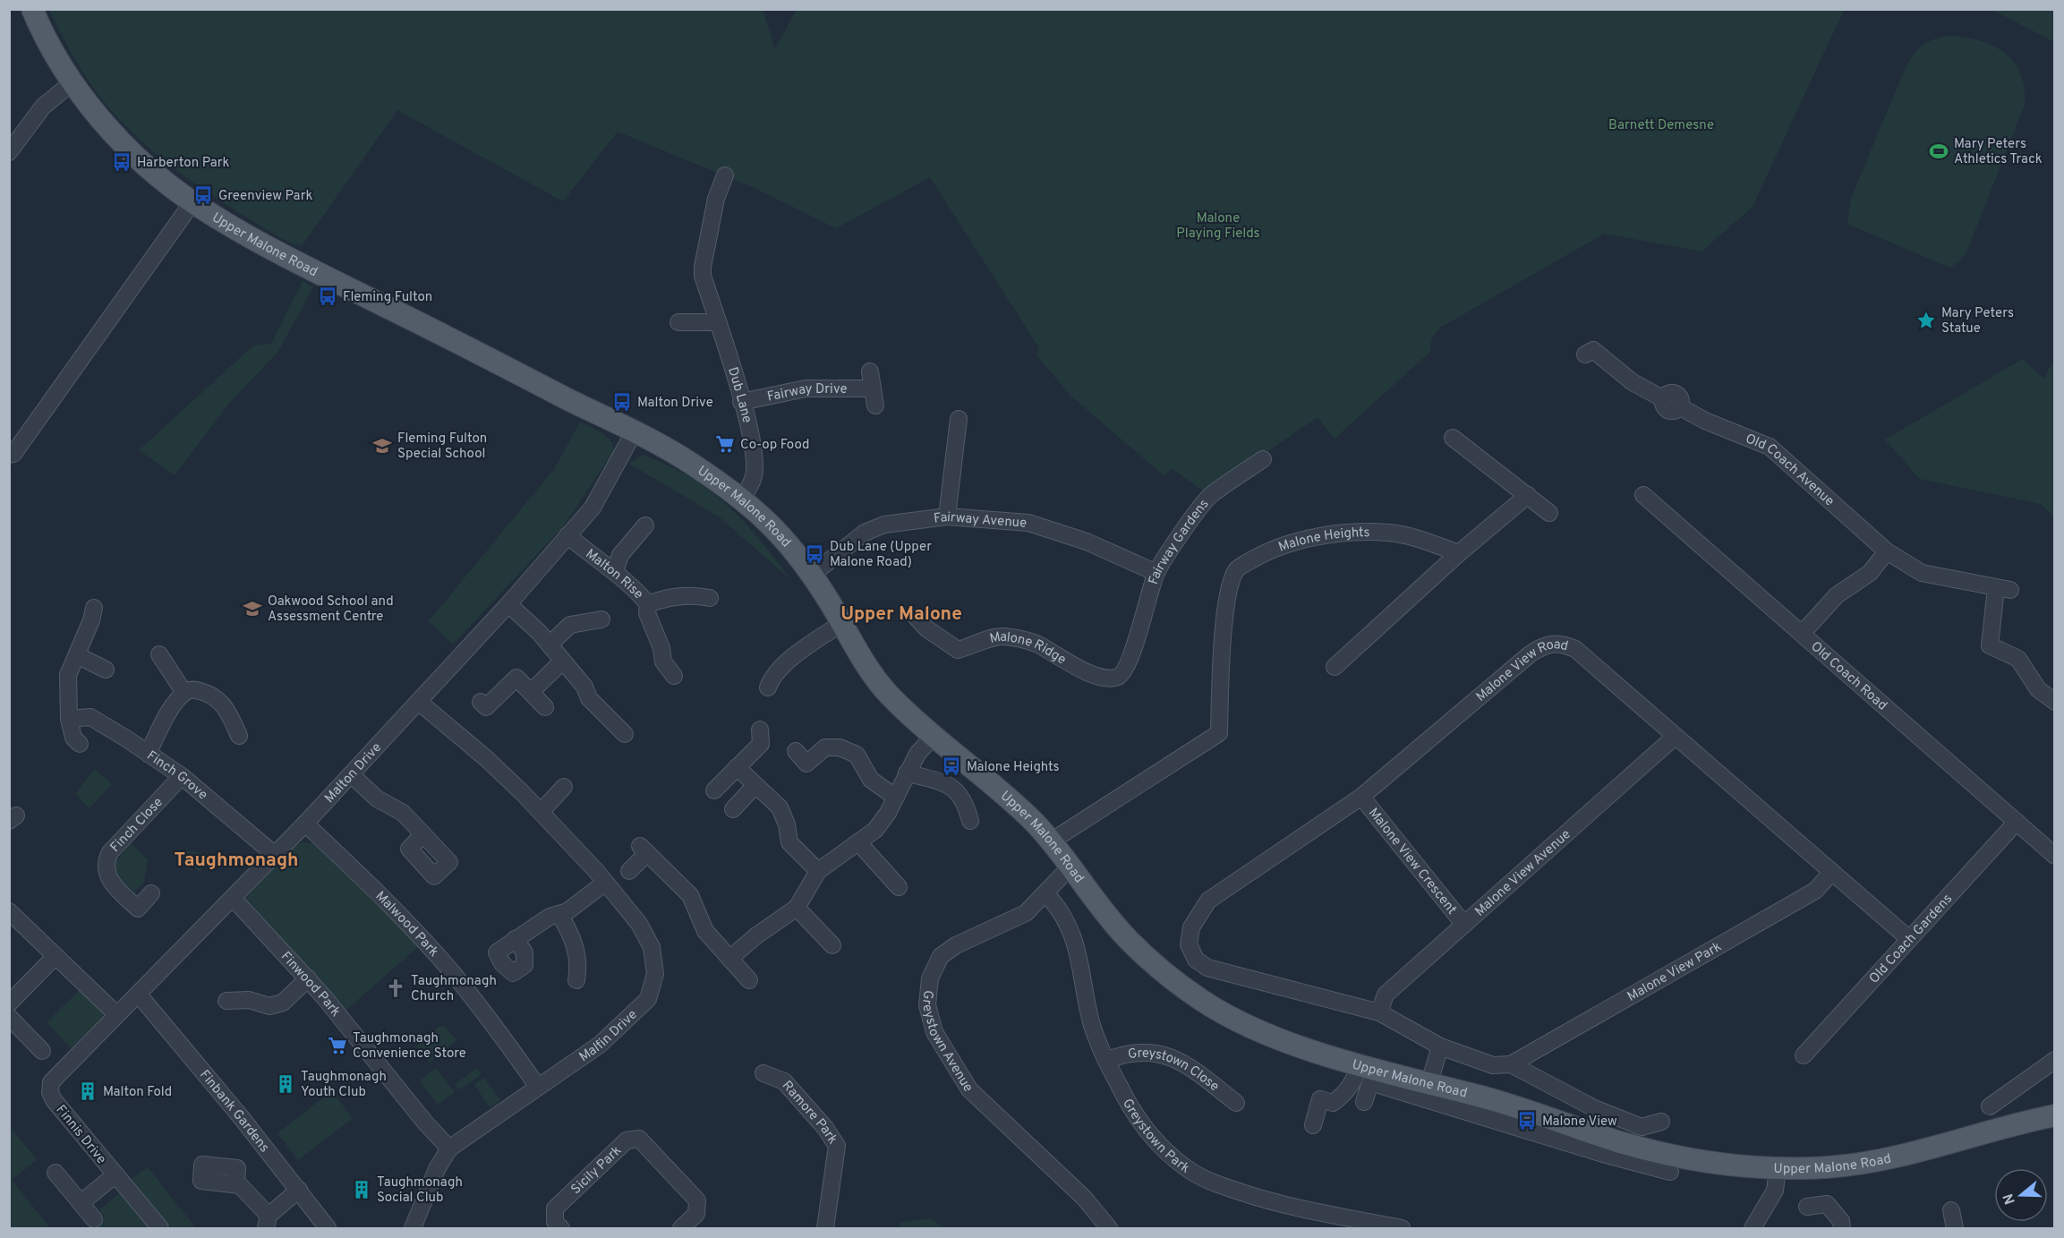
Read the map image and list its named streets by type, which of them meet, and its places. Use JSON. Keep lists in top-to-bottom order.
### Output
{
  "streets": {
    "main road": ["Upper Malone Road"],
    "street": [
      "Fairway Drive",
      "Dub Lane",
      "Old Coach Avenue",
      "Fairway Avenue",
      "Malone Heights",
      "Fairway Gardens",
      "Malton Rise",
      "Malone Ridge",
      "Malone View Road",
      "Old Coach Road",
      "Malton Drive",
      "Finch Grove",
      "Finch Close",
      "Malone View Crescent",
      "Malone View Avenue",
      "Malwood Park",
      "Old Coach Gardens",
      "Malone View Park",
      "Finwood Park",
      "Malfin Drive",
      "Greystown Avenue",
      "Greystown Close",
      "Finbank Gardens",
      "Ramore Park",
      "Greystown Park",
      "Finnis Drive",
      "Sicily Park"
    ]
  },
  "crossings": [
    ["Upper Malone Road", "Dub Lane"],
    ["Upper Malone Road", "Fairway Avenue"],
    ["Upper Malone Road", "Malone Heights"],
    ["Upper Malone Road", "Malton Drive"],
    ["Upper Malone Road", "Greystown Avenue"],
    ["Fairway Drive", "Dub Lane"],
    ["Fairway Avenue", "Fairway Gardens"],
    ["Fairway Gardens", "Malone Ridge"],
    ["Malton Rise", "Malton Drive"],
    ["Malone View Road", "Malone View Crescent"],
    ["Malone View Road", "Malone View Avenue"],
    ["Malone View Road", "Old Coach Gardens"],
    ["Malone View Road", "Malone View Park"],
    ["Old Coach Road", "Old Coach Gardens"],
    ["Malton Drive", "Finch Grove"],
    ["Malton Drive", "Malwood Park"],
    ["Malton Drive", "Finwood Park"],
    ["Malton Drive", "Malfin Drive"],
    ["Malton Drive", "Finbank Gardens"],
    ["Malton Drive", "Finnis Drive"],
    ["Finch Grove", "Finch Close"],
    ["Malone View Crescent", "Malone View Avenue"],
    ["Malwood Park", "Malfin Drive"],
    ["Finwood Park", "Malfin Drive"],
    ["Greystown Avenue", "Greystown Park"],
    ["Greystown Close", "Greystown Park"]
  ],
  "districts": ["Upper Malone", "Taughmonagh"],
  "parks": ["Barnett Demesne", "Malone Playing Fields"],
  "places": {
    "sports": ["Mary Peters Athletics Track"],
    "bus stop": [
      "Harberton Park",
      "Greenview Park",
      "Fleming Fulton",
      "Malton Drive",
      "Dub Lane (Upper Malone Road)",
      "Malone Heights",
      "Malone View"
    ],
    "place": ["Mary Peters Statue"],
    "supermarket": ["Co-op Food", "Taughmonagh Convenience Store"],
    "school or university": ["Fleming Fulton Special School", "Oakwood School and Assessment Centre"],
    "church": ["Taughmonagh Church"],
    "building": ["Taughmonagh Youth Club", "Malton Fold", "Taughmonagh Social Club"]
  },
  "north": "left"
}
